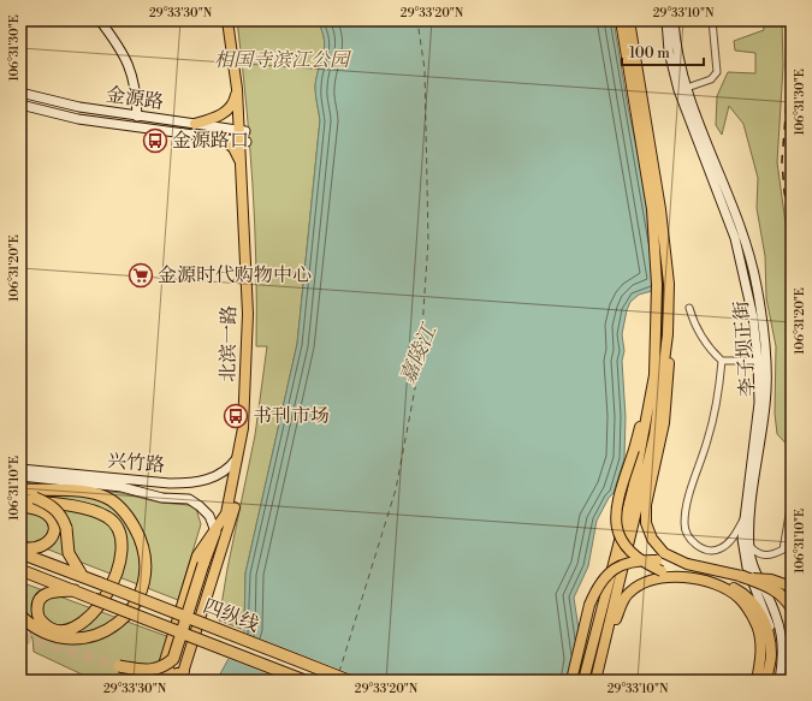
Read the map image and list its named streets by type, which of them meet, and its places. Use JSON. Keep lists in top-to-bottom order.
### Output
{
  "streets": {
    "highway": ["四纵线"],
    "main road": [
      "金源路",
      "北滨一路",
      "李子坝正街",
      "兴竹路"
    ]
  },
  "crossings": [
    ["金源路", "北滨一路"],
    ["北滨一路", "兴竹路"]
  ],
  "water": ["嘉陵江"],
  "parks": ["相国寺滨江公园"],
  "places": {
    "bus stop": ["金源路口", "书刊市场"],
    "supermarket": ["金源时代购物中心"]
  },
  "scale_bar": "100 m",
  "coordinates": [
    "29°33'30\"N",
    "29°33'20\"N",
    "29°33'10\"N",
    "106°31'30\"E",
    "106°31'20\"E",
    "106°31'10\"E"
  ]
}
